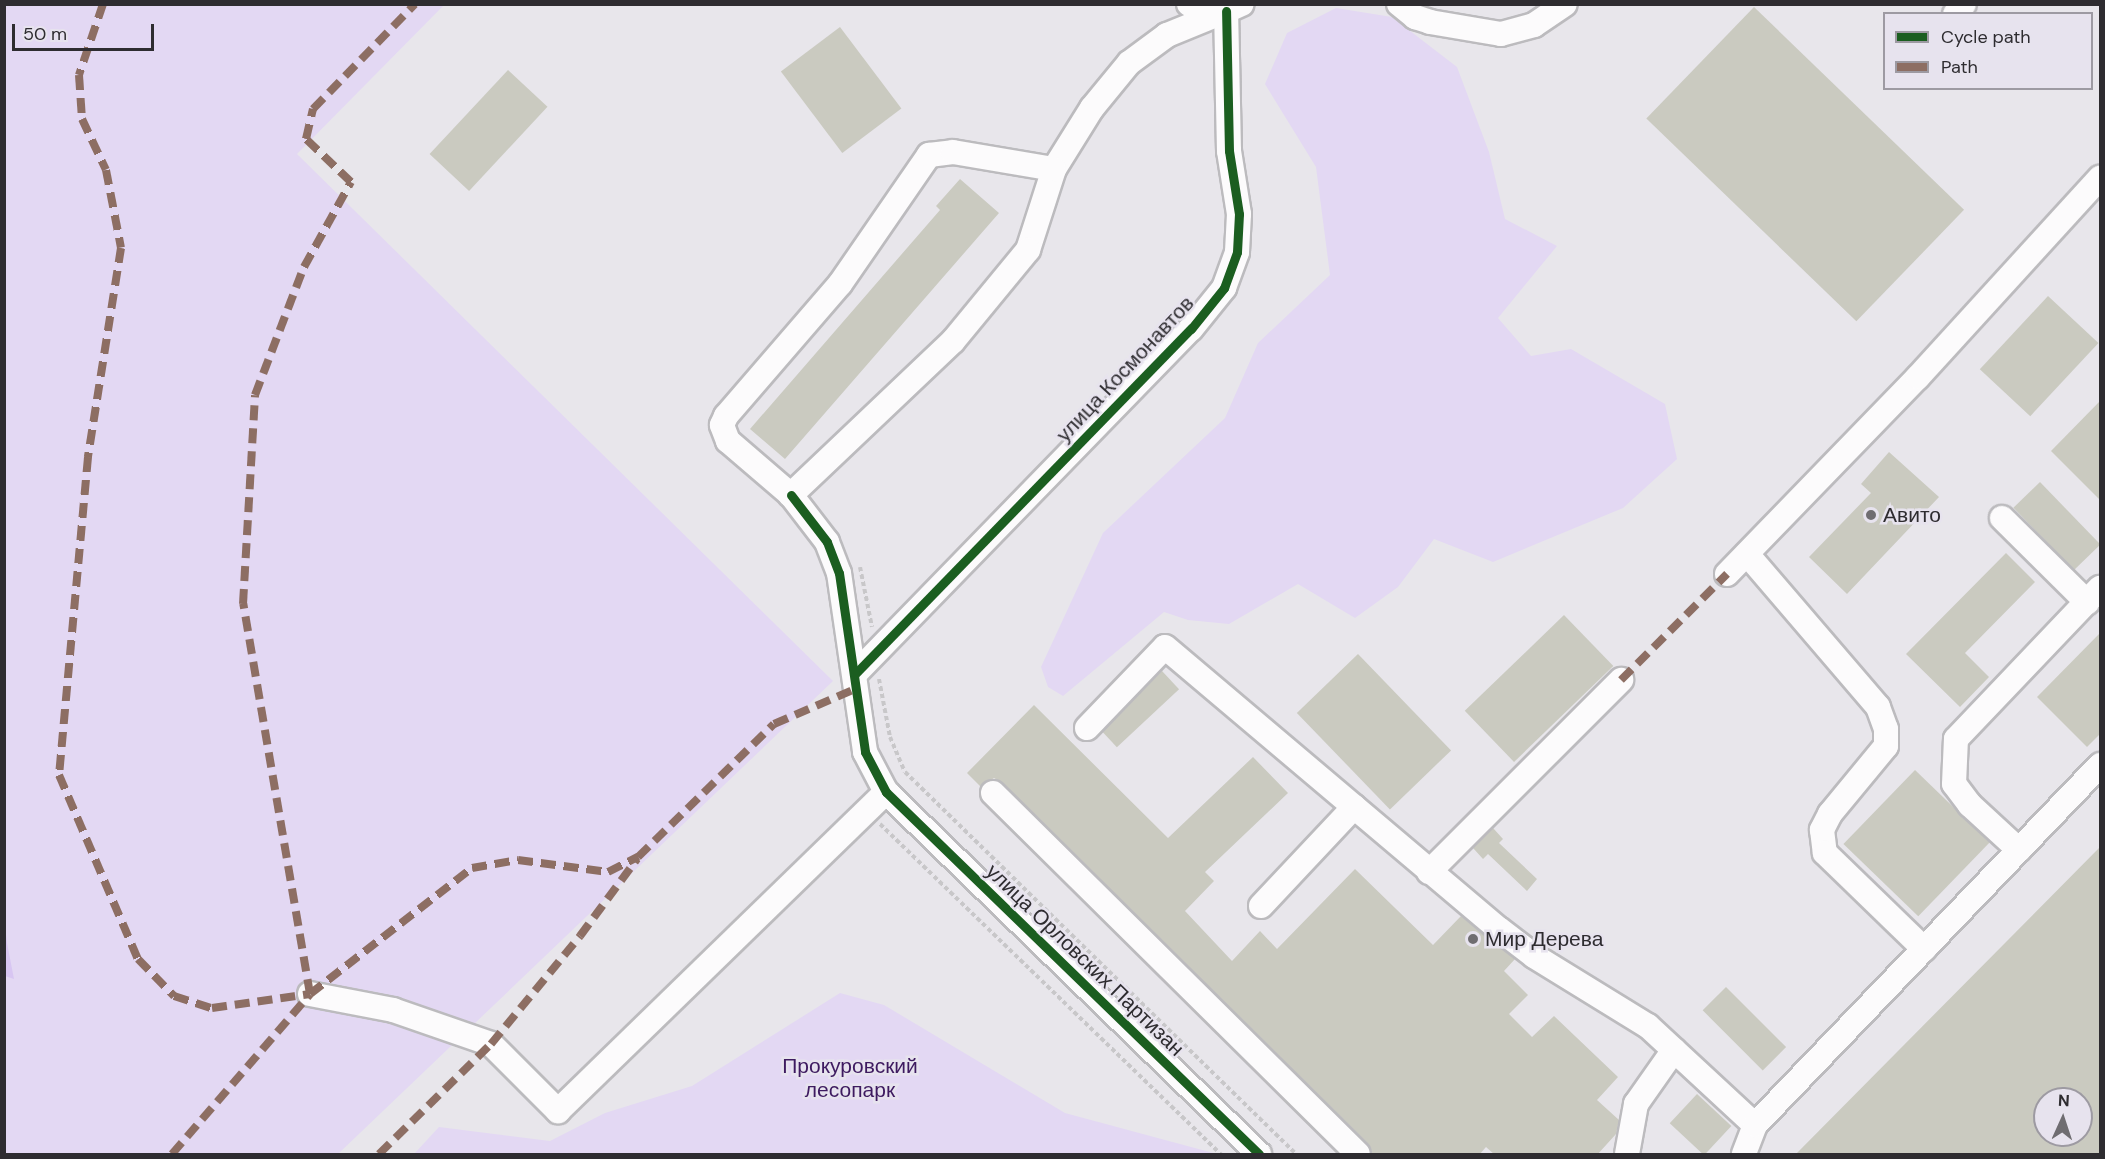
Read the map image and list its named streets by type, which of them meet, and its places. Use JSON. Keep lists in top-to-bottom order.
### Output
{
  "streets": {
    "street": ["улица Космонавтов", "улица Орловских Партизан"]
  },
  "crossings": [
    ["улица Космонавтов", "улица Орловских Партизан"]
  ],
  "parks": ["Прокуровский лесопарк"],
  "places": ["Авито", "Мир Дерева"],
  "legend": ["Cycle path", "Path"],
  "scale_bar": "50 m",
  "north": "top"
}
